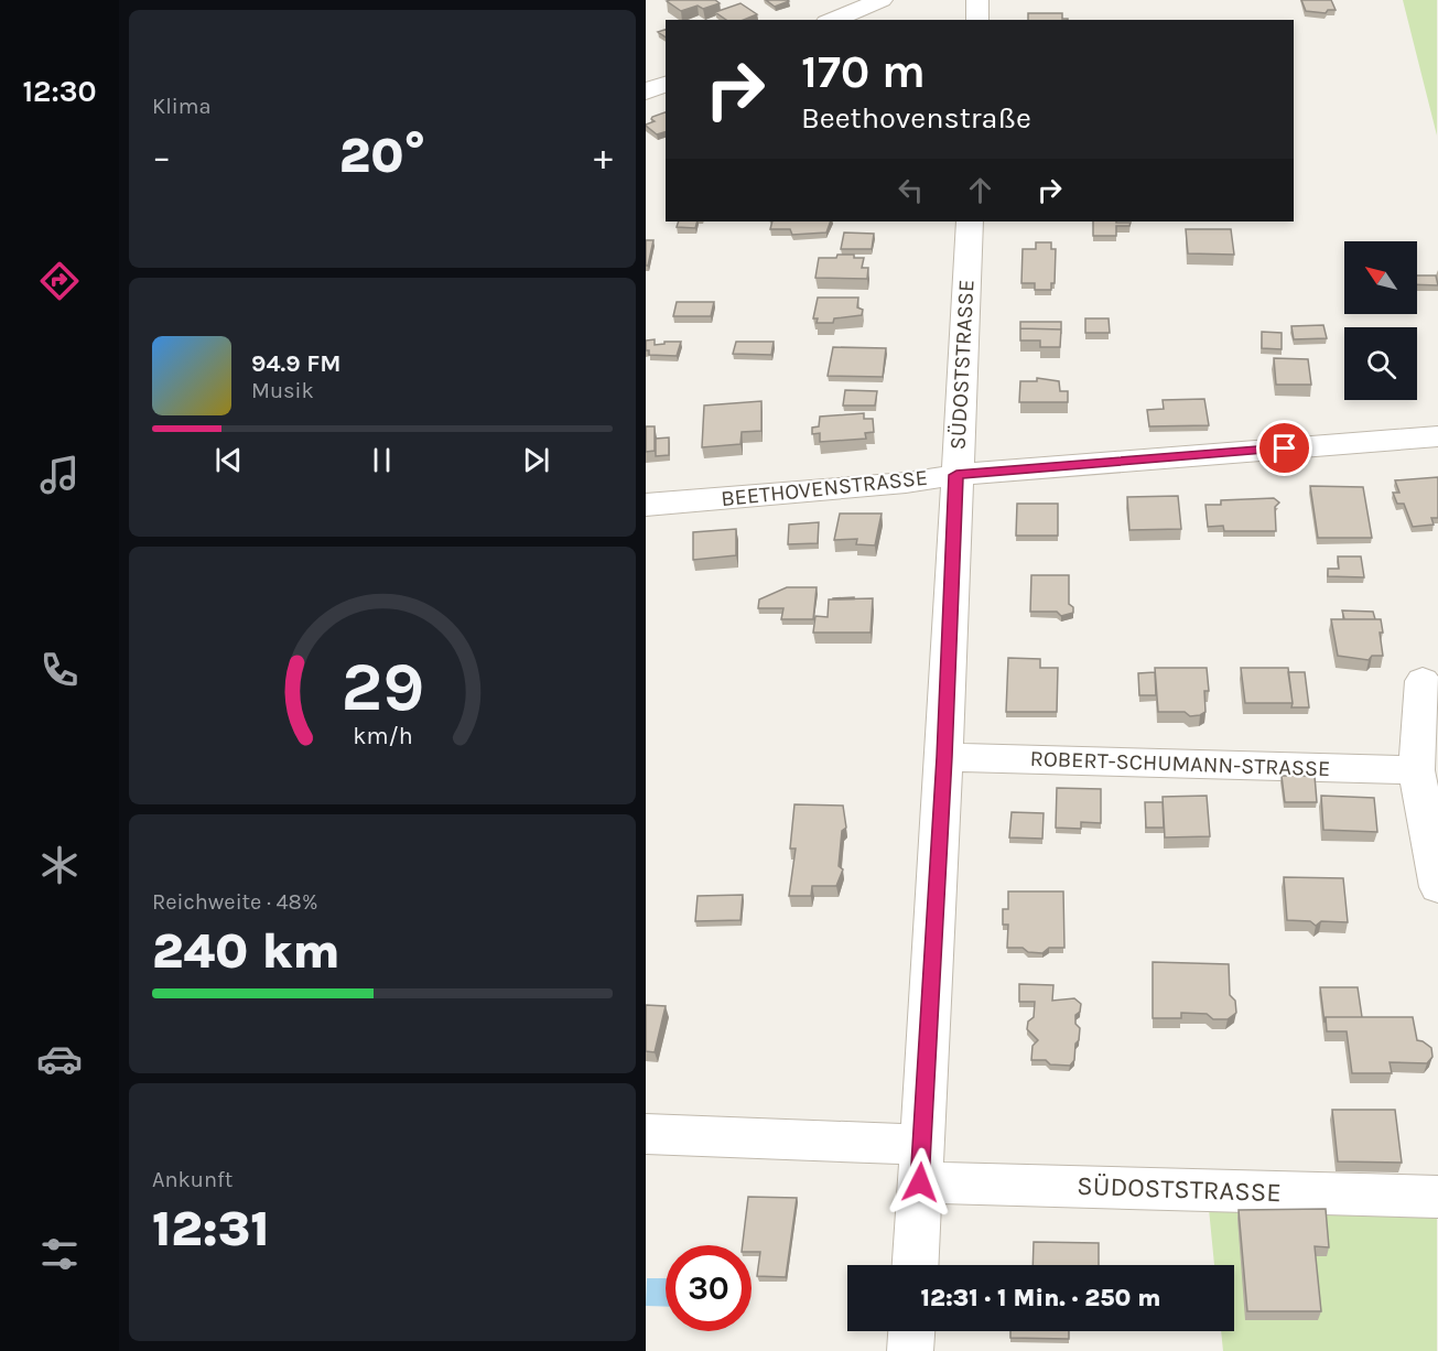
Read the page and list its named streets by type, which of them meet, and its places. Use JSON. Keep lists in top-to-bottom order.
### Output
{
  "streets": {
    "street": ["SÜDOSTSTRASSE", "BEETHOVENSTRASSE", "ROBERT-SCHUMANN-STRASSE"]
  },
  "crossings": [
    ["SÜDOSTSTRASSE", "BEETHOVENSTRASSE"],
    ["SÜDOSTSTRASSE", "ROBERT-SCHUMANN-STRASSE"]
  ],
  "north": "top left",
  "page": {
    "tabs": "12:30",
    "tile": [
      "Klima",
      ["Reichweite · 48%", "240 km"],
      ["Ankunft", "12:31"]
    ],
    "turn": ["170 m", "Beethovenstraße"],
    "heat": ["−", "20°", "+"],
    "song": ["94.9 FM", "Musik"],
    "limit": "30",
    "trip": "12:31 · 1 Min. · 250 m",
    "gauge": ["29", "km/h"]
  }
}
